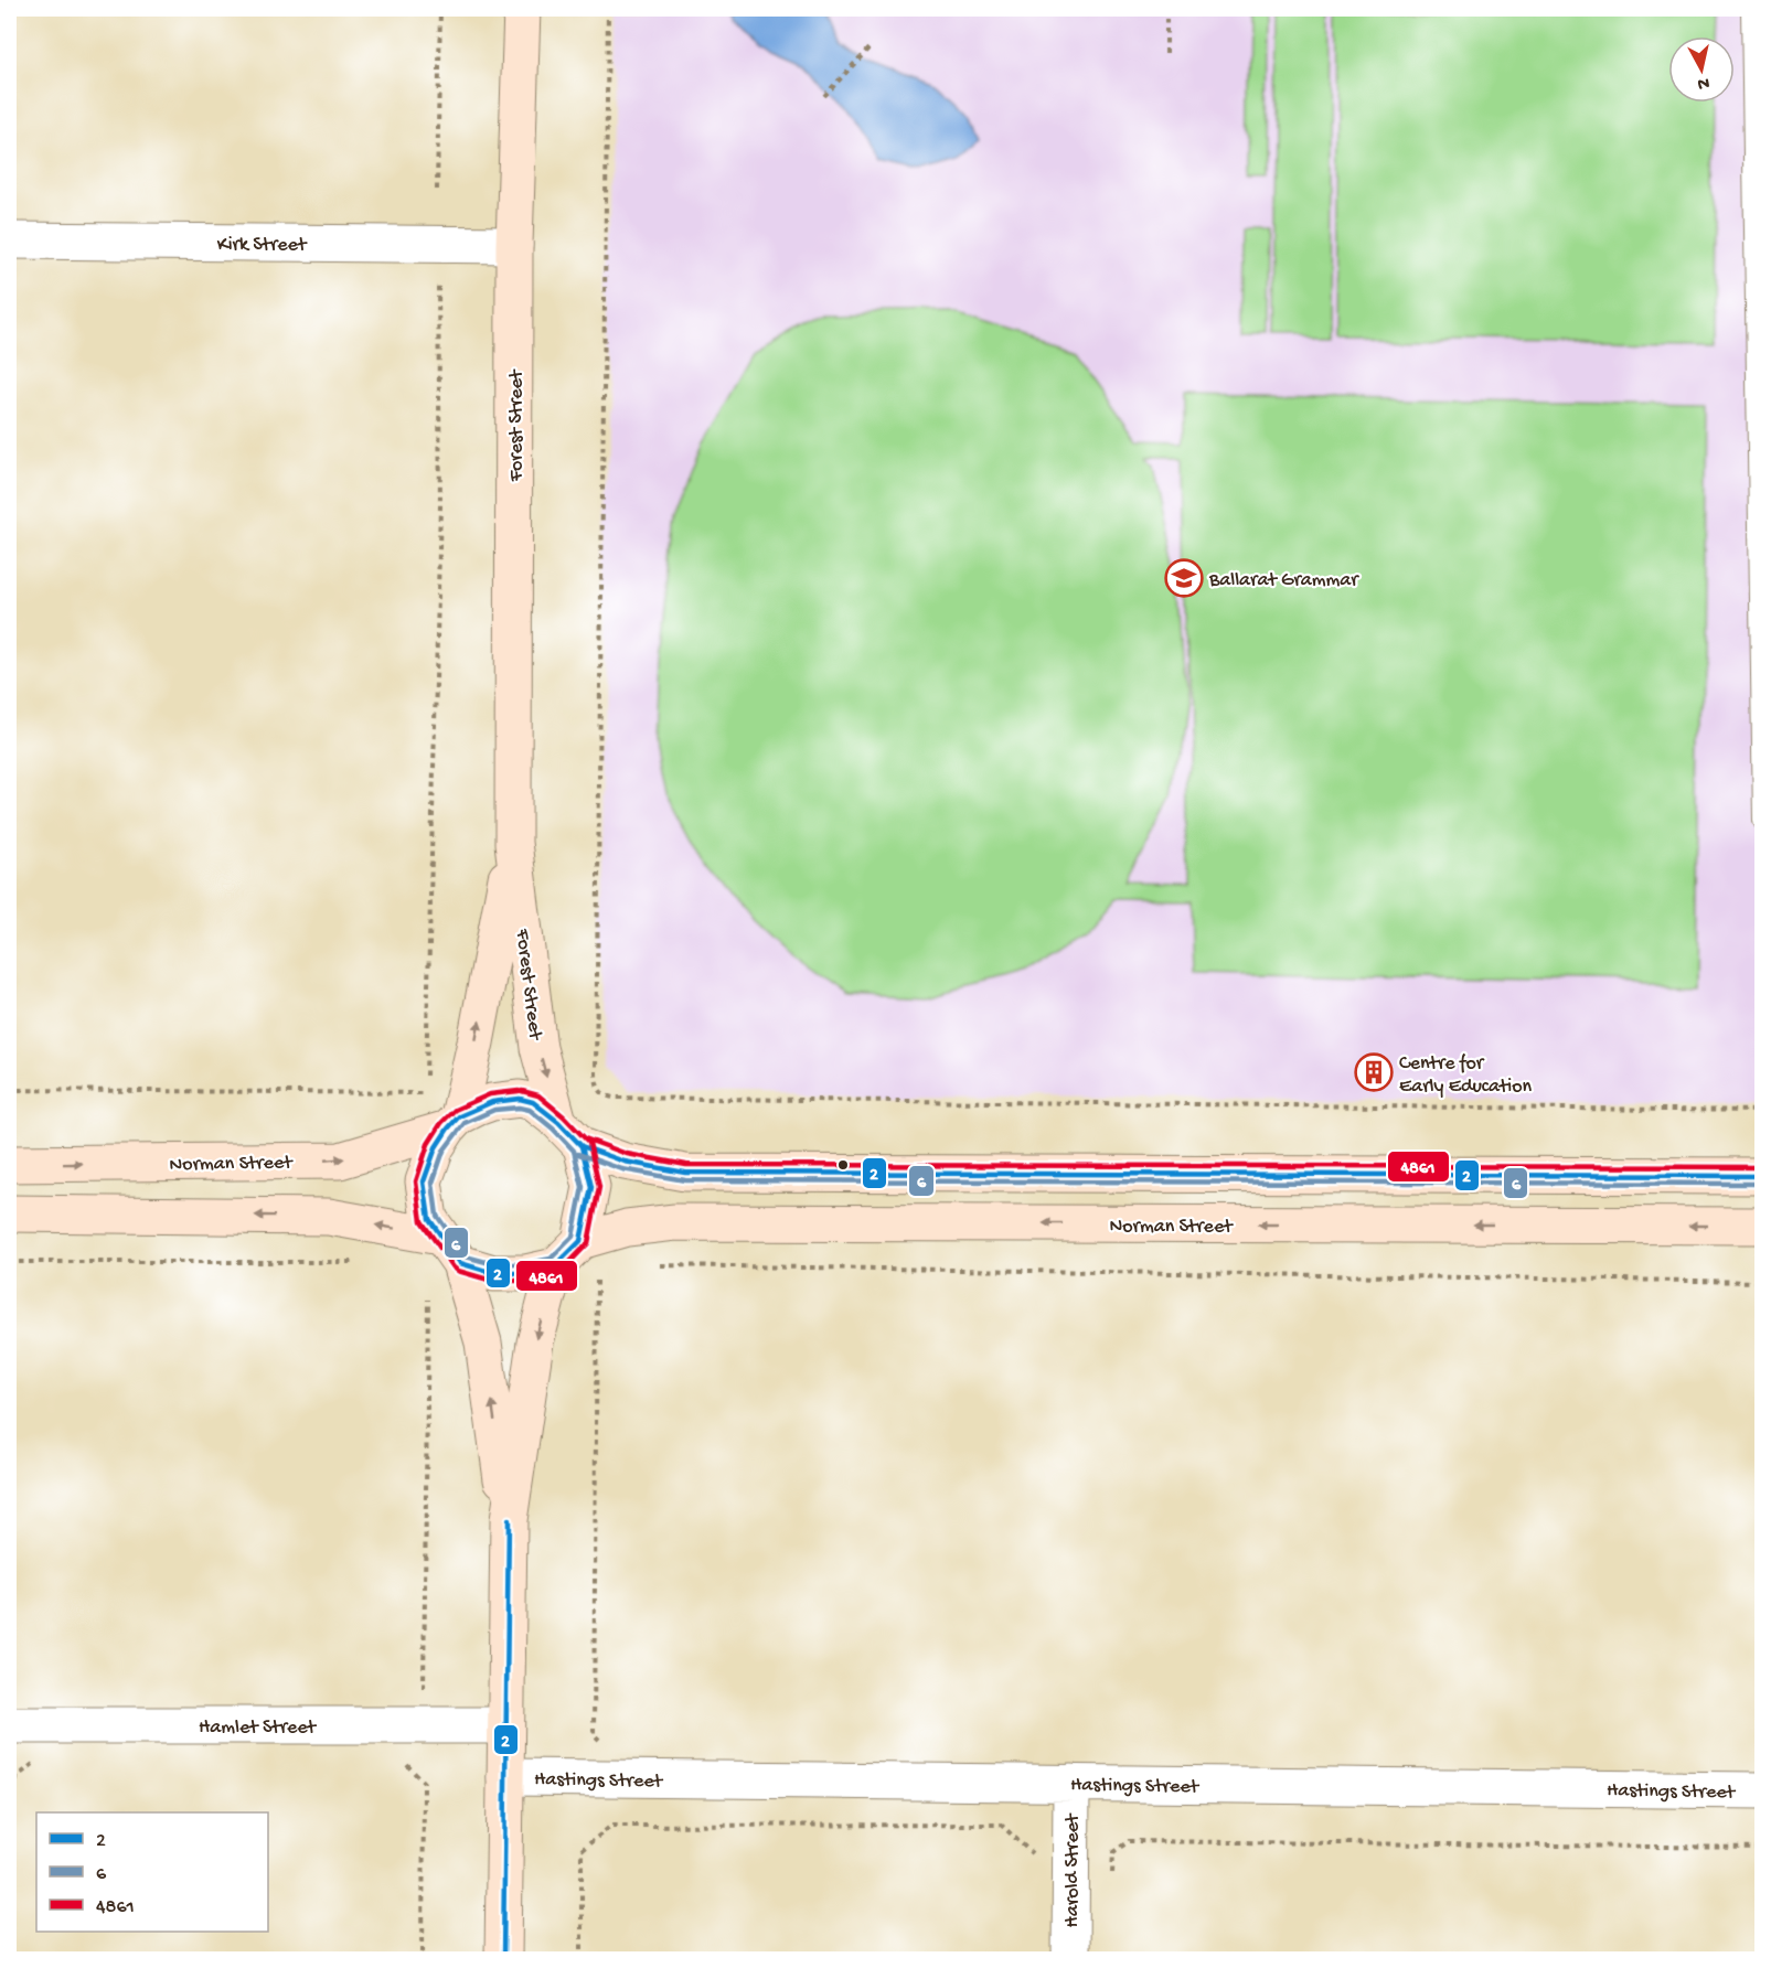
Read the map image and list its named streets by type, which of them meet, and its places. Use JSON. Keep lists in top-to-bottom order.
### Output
{
  "streets": {
    "main road": ["Forest Street", "Norman Street"],
    "street": [
      "Kirk Street",
      "Hamlet Street",
      "Hastings Street",
      "Harold Street"
    ]
  },
  "crossings": [
    ["Kirk Street", "Forest Street"],
    ["Forest Street", "Norman Street"],
    ["Hastings Street", "Harold Street"]
  ],
  "places": {
    "school or university": ["Ballarat Grammar"],
    "building": ["Centre for Early Education"]
  },
  "lines": ["transit line 4861", "transit line 2", "transit line 6"],
  "legend": ["2", "6", "4861"],
  "north": "bottom"
}
